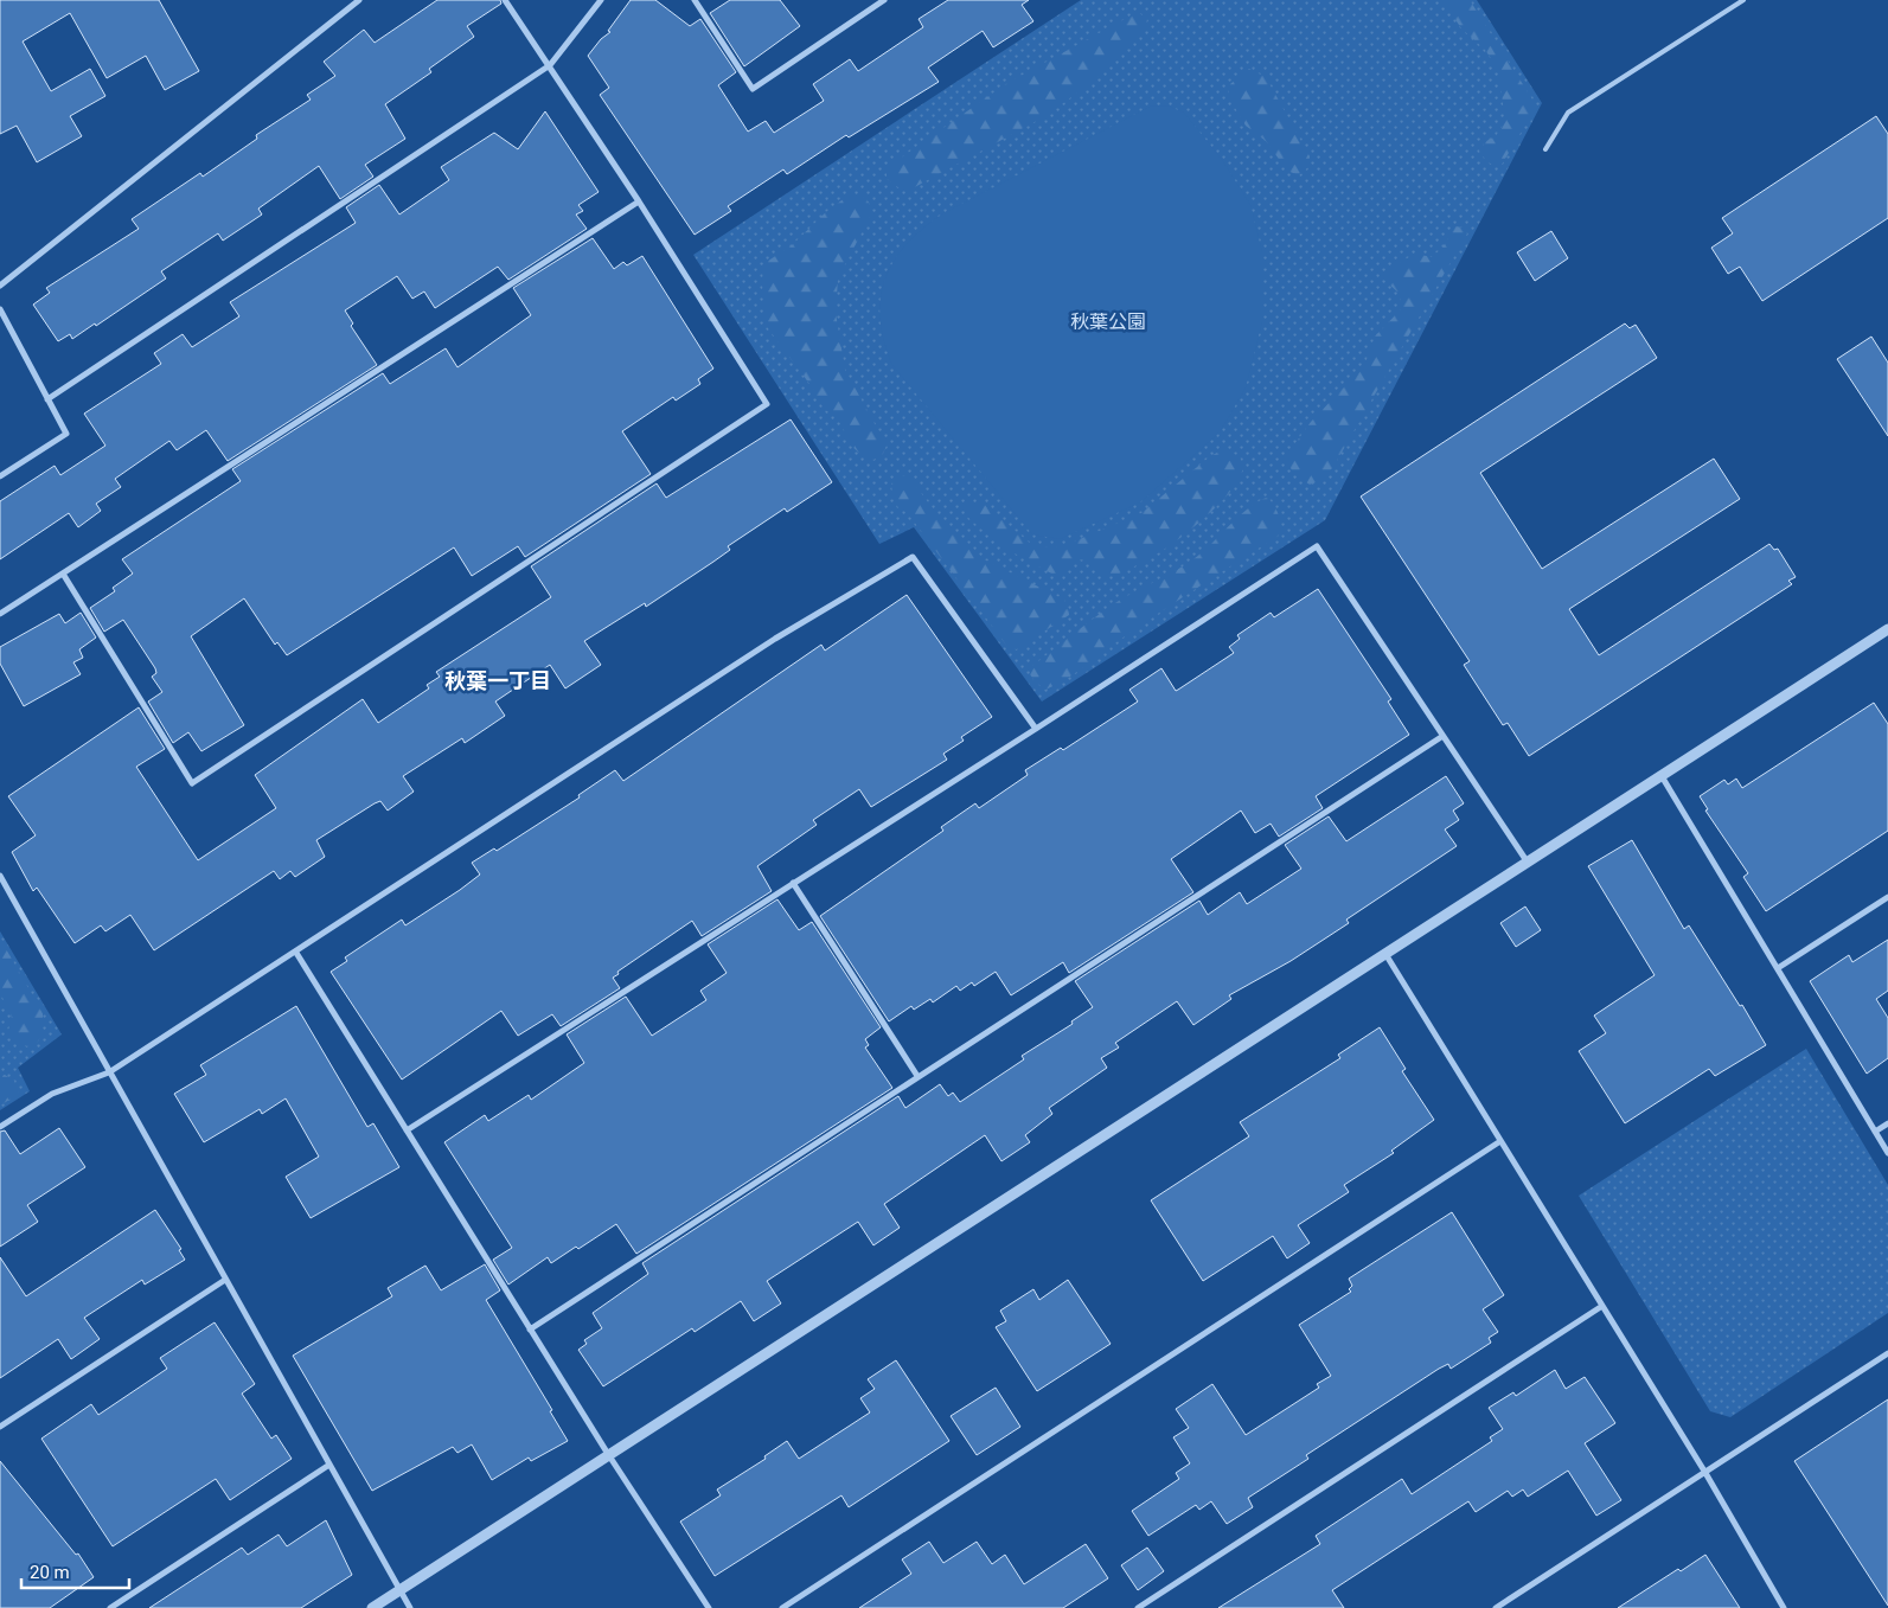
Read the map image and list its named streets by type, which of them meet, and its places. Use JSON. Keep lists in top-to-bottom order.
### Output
{
  "districts": ["秋葉一丁目"],
  "parks": ["秋葉公園"],
  "scale_bar": "20 m"
}
